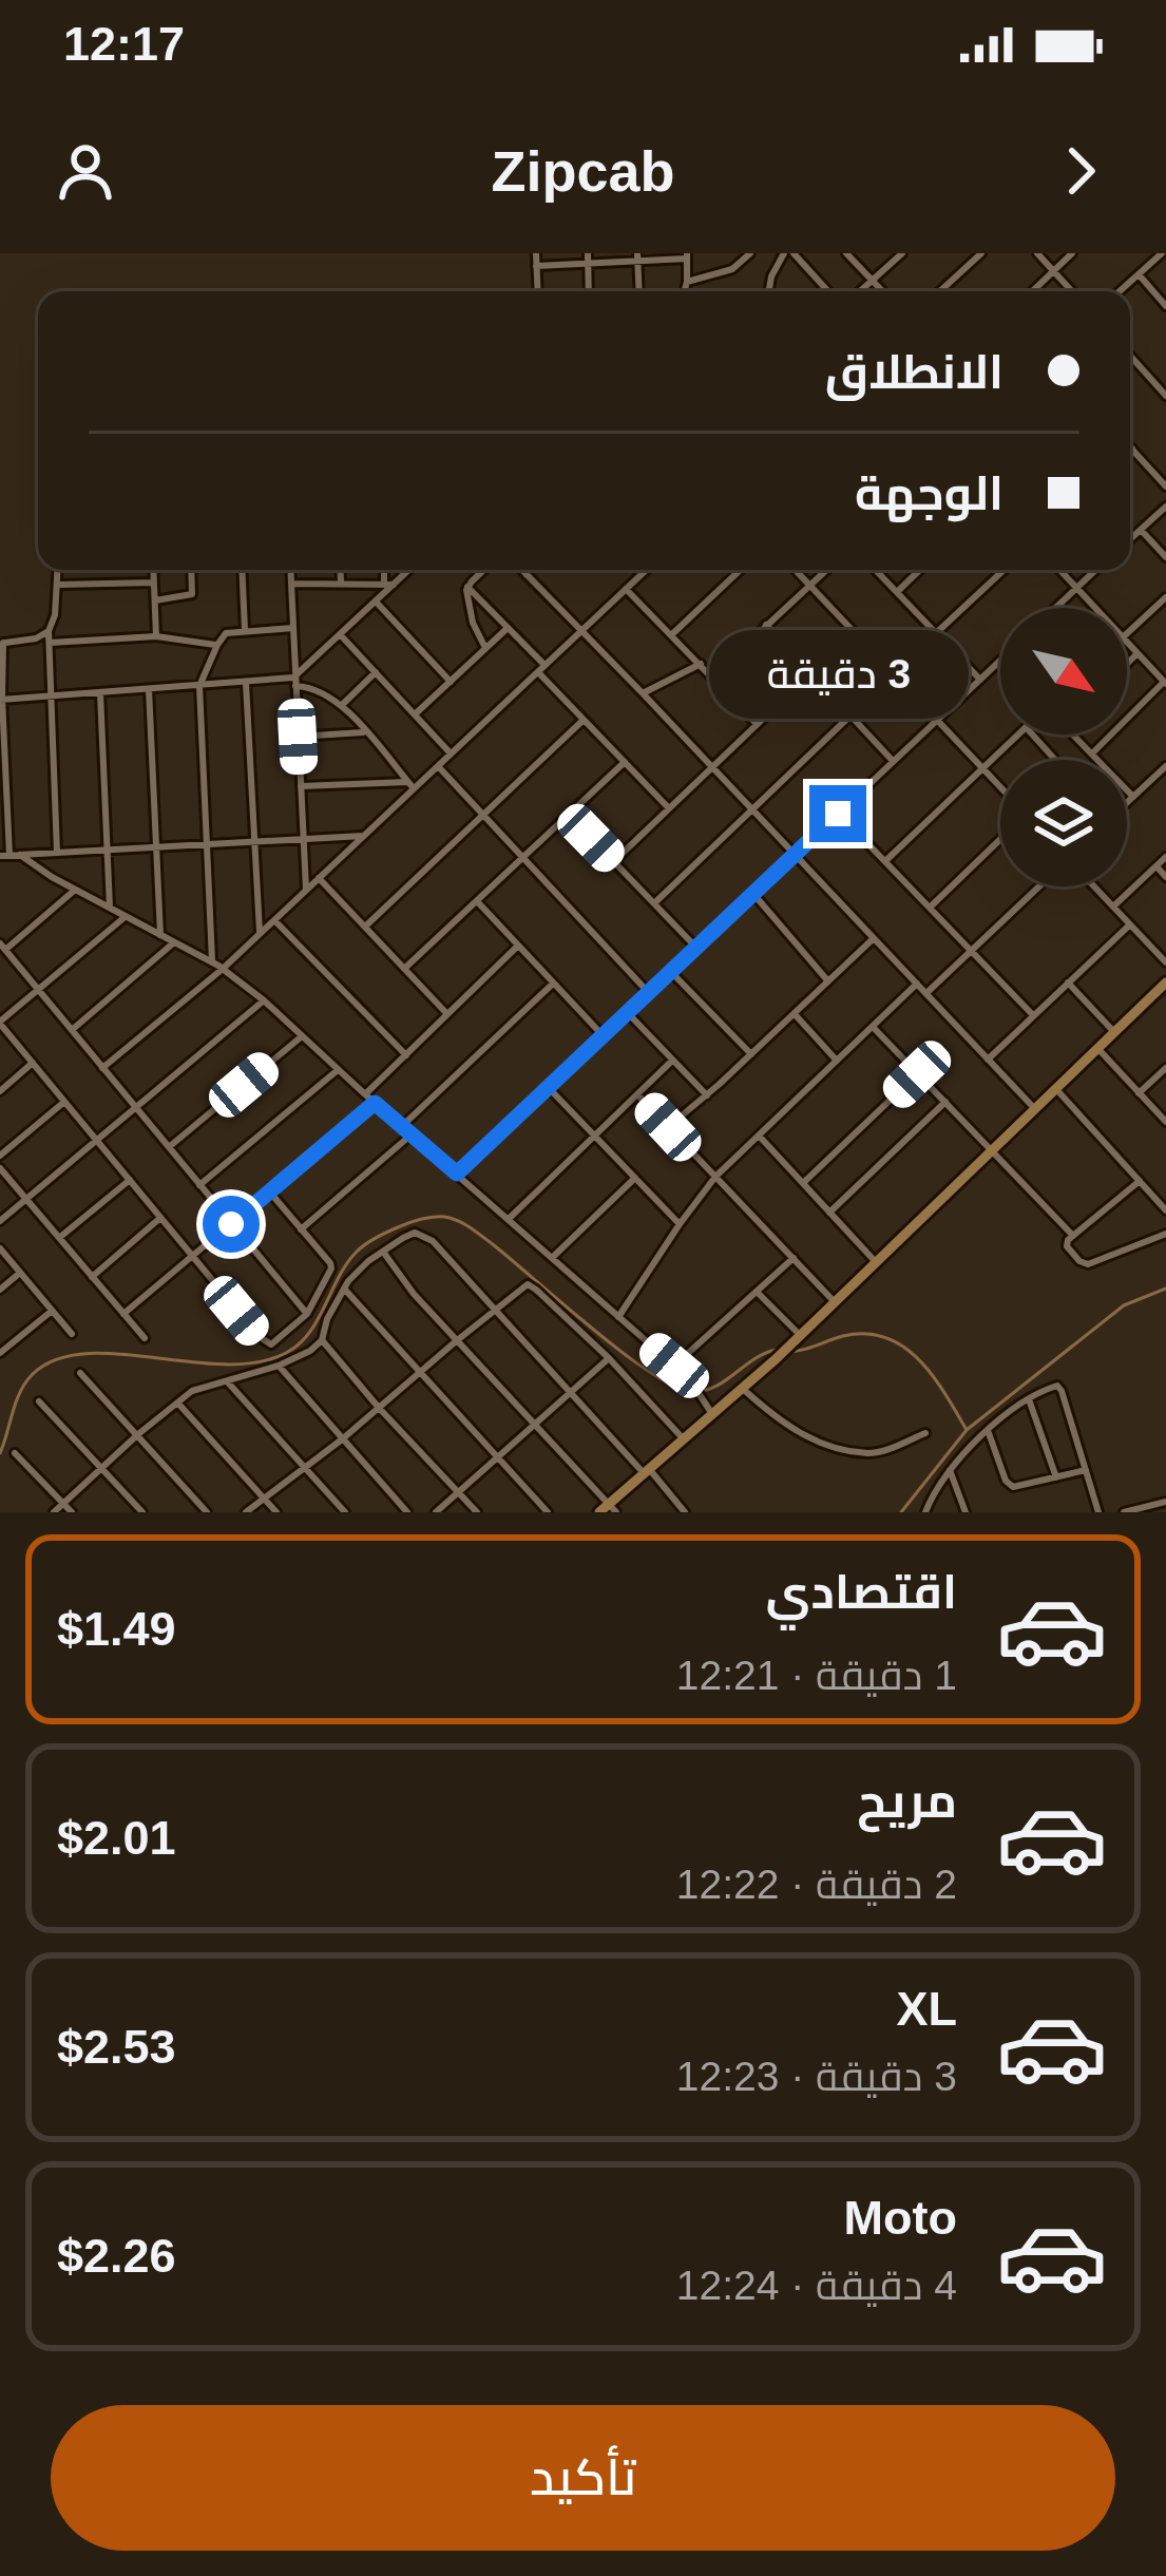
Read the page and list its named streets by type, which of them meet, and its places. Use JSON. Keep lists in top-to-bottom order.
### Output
{
  "north": "bottom right",
  "page": {
    "status": "12:17",
    "header": "Zipcab",
    "banner": ["الانطلاق", "الوجهة"],
    "bubble": "3 دقيقة",
    "list": [
      {
        "name": "اقتصادي",
        "note": "1 دقيقة · 12:21",
        "value": "$1.49"
      },
      {
        "name": "مريح",
        "note": "2 دقيقة · 12:22",
        "value": "$2.01"
      },
      {
        "name": "XL",
        "note": "3 دقيقة · 12:23",
        "value": "$2.53"
      },
      {
        "name": "Moto",
        "note": "4 دقيقة · 12:24",
        "value": "$2.26"
      }
    ],
    "buttons": "تأكيد"
  }
}
